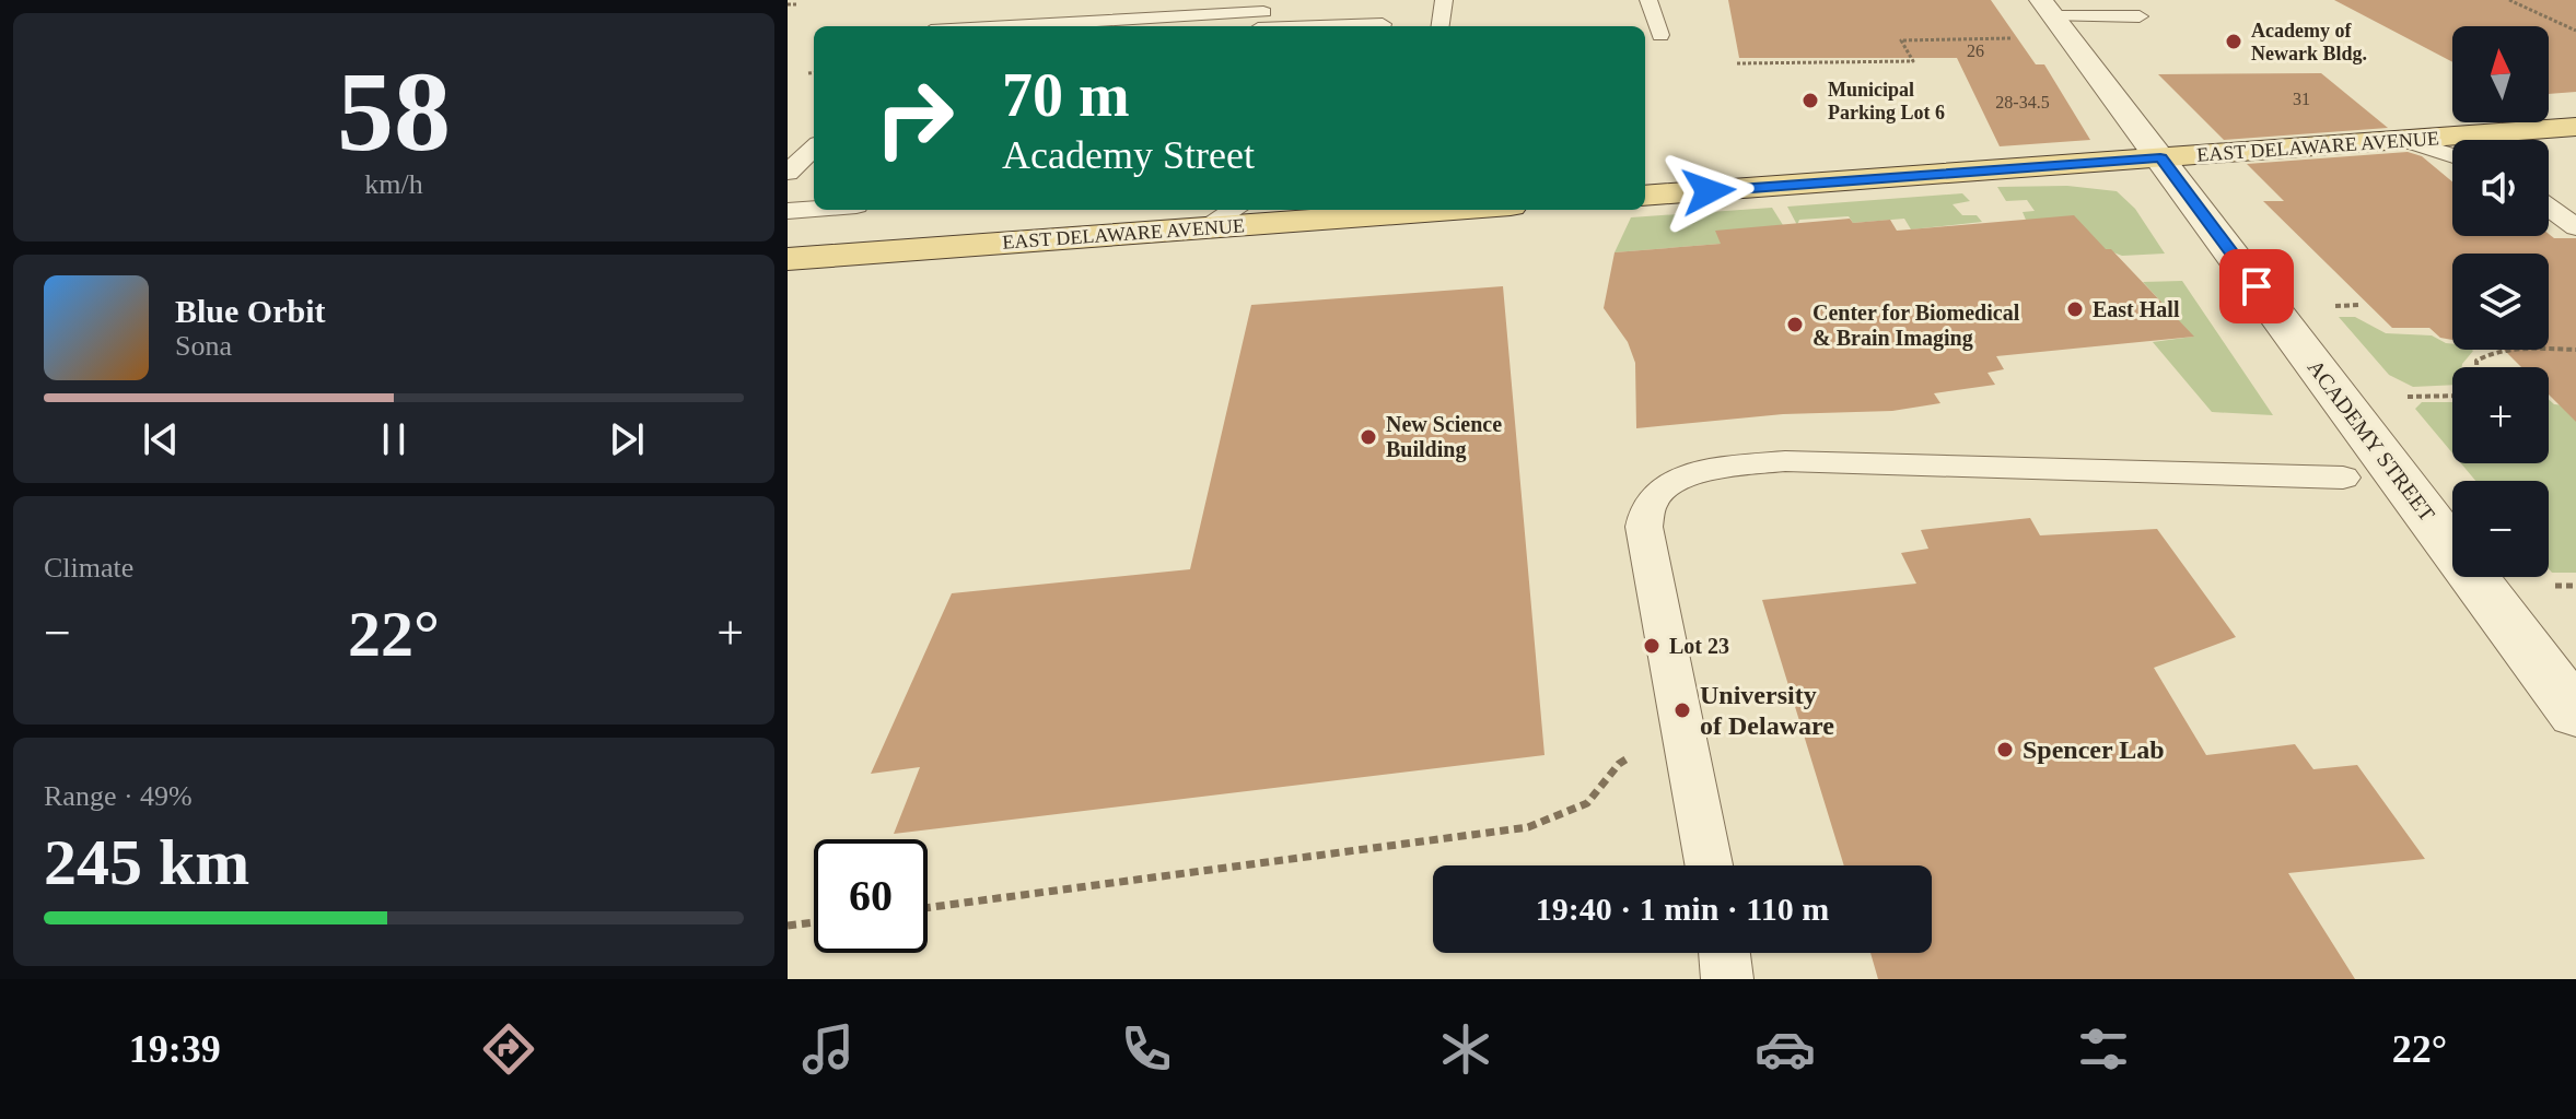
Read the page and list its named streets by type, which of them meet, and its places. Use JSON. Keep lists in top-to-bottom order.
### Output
{
  "streets": {
    "main road": ["EAST DELAWARE AVENUE"],
    "street": ["ACADEMY STREET"]
  },
  "crossings": [
    ["EAST DELAWARE AVENUE", "ACADEMY STREET"]
  ],
  "places": [
    "Academy of Newark Bldg.",
    "Municipal Parking Lot 6",
    "East Hall",
    "Center for Biomedical & Brain Imaging",
    "New Science Building",
    "Lot 23",
    "University of Delaware",
    "Spencer Lab"
  ],
  "house_numbers": ["26", "31", "28-34.5"],
  "north": "top",
  "page": {
    "tile": [
      ["58", "km/h"],
      "Climate",
      ["Range · 49%", "245 km"]
    ],
    "map_buttons": ["+", "−"],
    "turn": ["70 m", "Academy Street"],
    "song": ["Blue Orbit", "Sona"],
    "heat": ["−", "22°", "+"],
    "limit": "60",
    "trip": "19:40 · 1 min · 110 m",
    "tabs": ["19:39", "22°"]
  }
}
